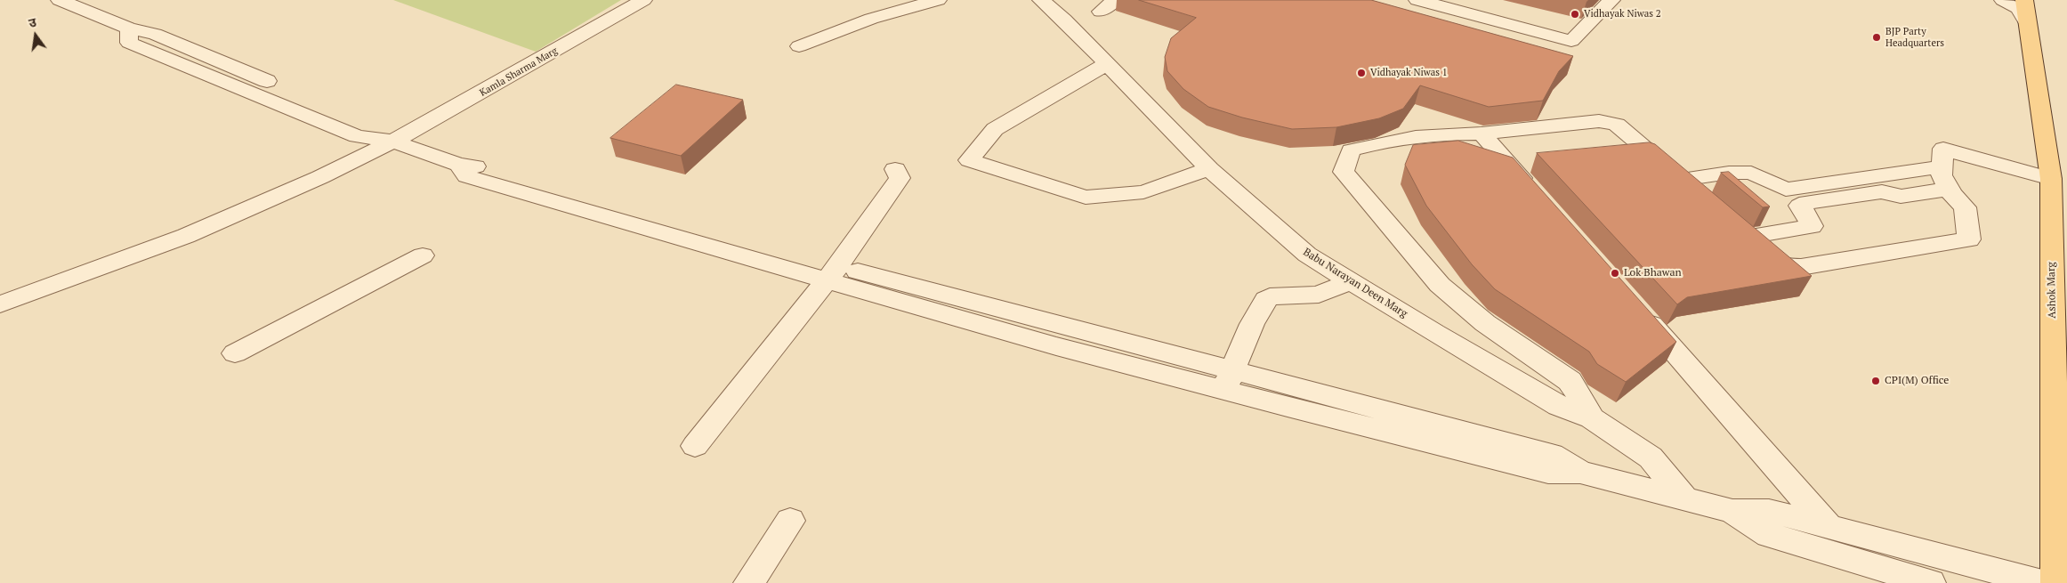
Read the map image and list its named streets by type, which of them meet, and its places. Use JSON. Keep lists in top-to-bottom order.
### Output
{
  "streets": {
    "main road": ["Ashok Marg"],
    "street": ["Kamla Sharma Marg", "Babu Narayan Deen Marg"]
  },
  "places": [
    "Vidhayak Niwas 2",
    "BJP Party Headquarters",
    "Vidhayak Niwas 1",
    "Lok Bhawan",
    "CPI(M) Office"
  ],
  "north": "top"
}
